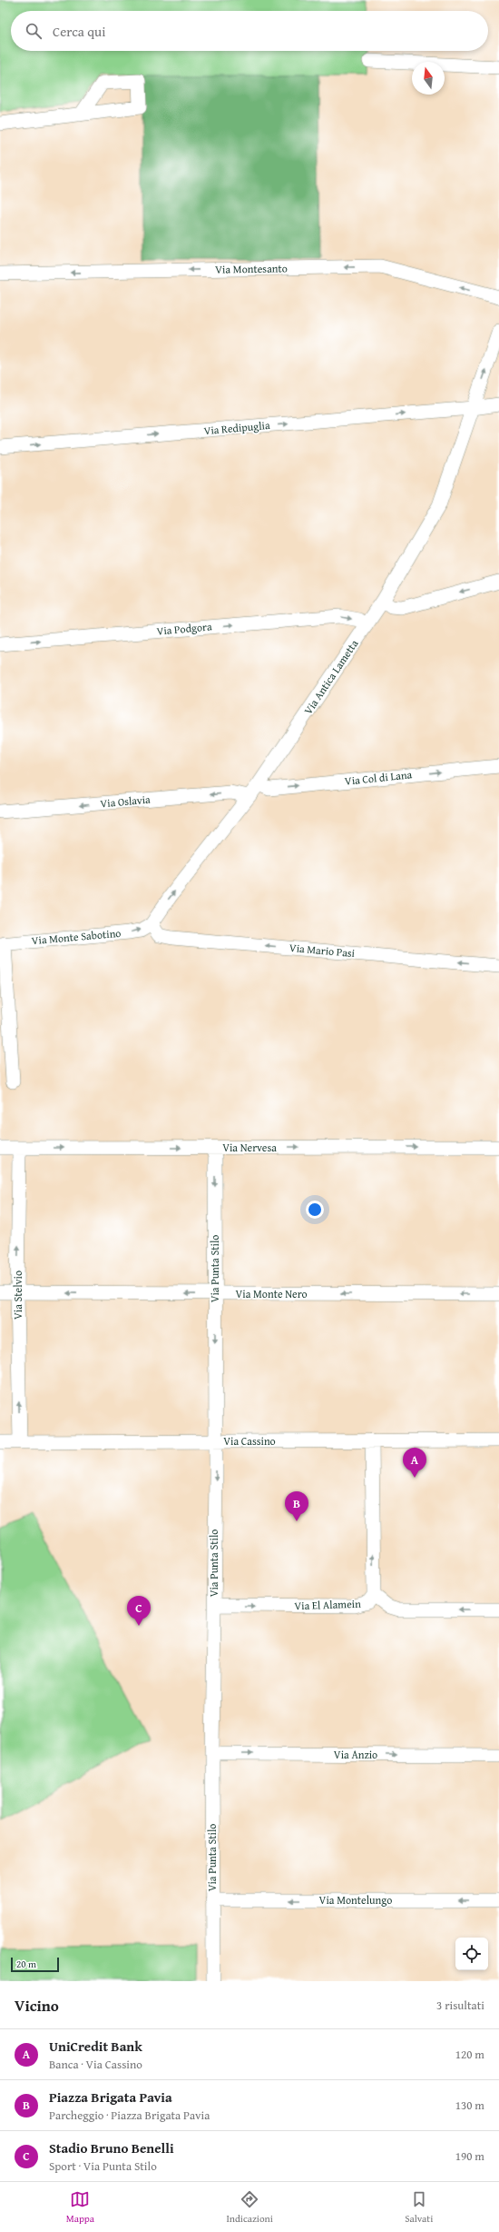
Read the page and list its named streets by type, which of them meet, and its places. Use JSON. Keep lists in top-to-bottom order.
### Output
{
  "streets": {
    "street": [
      "Via Montesanto",
      "Via Redipuglia",
      "Via Podgora",
      "Via Antica Lametta",
      "Via Col di Lana",
      "Via Oslavia",
      "Via Monte Sabotino",
      "Via Mario Pasi",
      "Via Nervesa",
      "Via Punta Stilo",
      "Via Monte Nero",
      "Via Stelvio",
      "Via Cassino",
      "Via El Alamein",
      "Via Anzio",
      "Via Montelungo"
    ]
  },
  "crossings": [
    ["Via Redipuglia", "Via Antica Lametta"],
    ["Via Podgora", "Via Antica Lametta"],
    ["Via Antica Lametta", "Via Col di Lana"],
    ["Via Antica Lametta", "Via Oslavia"],
    ["Via Antica Lametta", "Via Monte Sabotino"],
    ["Via Antica Lametta", "Via Mario Pasi"],
    ["Via Monte Sabotino", "Via Mario Pasi"],
    ["Via Nervesa", "Via Punta Stilo"],
    ["Via Nervesa", "Via Stelvio"],
    ["Via Punta Stilo", "Via Monte Nero"],
    ["Via Punta Stilo", "Via Cassino"],
    ["Via Punta Stilo", "Via El Alamein"],
    ["Via Punta Stilo", "Via Anzio"],
    ["Via Punta Stilo", "Via Montelungo"],
    ["Via Monte Nero", "Via Stelvio"],
    ["Via Stelvio", "Via Cassino"]
  ],
  "one_way": [
    "Via Montesanto",
    "Via Redipuglia",
    "Via Podgora",
    "Via Col di Lana",
    "Via Oslavia",
    "Via Monte Sabotino",
    "Via Mario Pasi",
    "Via Nervesa",
    "Via Punta Stilo",
    "Via Monte Nero",
    "Via Stelvio",
    "Via Anzio",
    "Via Montelungo"
  ],
  "scale_bar": "20 m",
  "north": "top",
  "page": {
    "search": "Cerca qui",
    "pins": ["A", "B", "C"],
    "scale": "20 m",
    "heading": ["Vicino", "3 risultati"],
    "list": [
      {
        "mark": "A",
        "name": "UniCredit Bank",
        "note": "Banca · Via Cassino",
        "value": "120 m"
      },
      {
        "mark": "B",
        "name": "Piazza Brigata Pavia",
        "note": "Parcheggio · Piazza Brigata Pavia",
        "value": "130 m"
      },
      {
        "mark": "C",
        "name": "Stadio Bruno Benelli",
        "note": "Sport · Via Punta Stilo",
        "value": "190 m"
      }
    ],
    "nav": ["Mappa", "Indicazioni", "Salvati"]
  }
}
